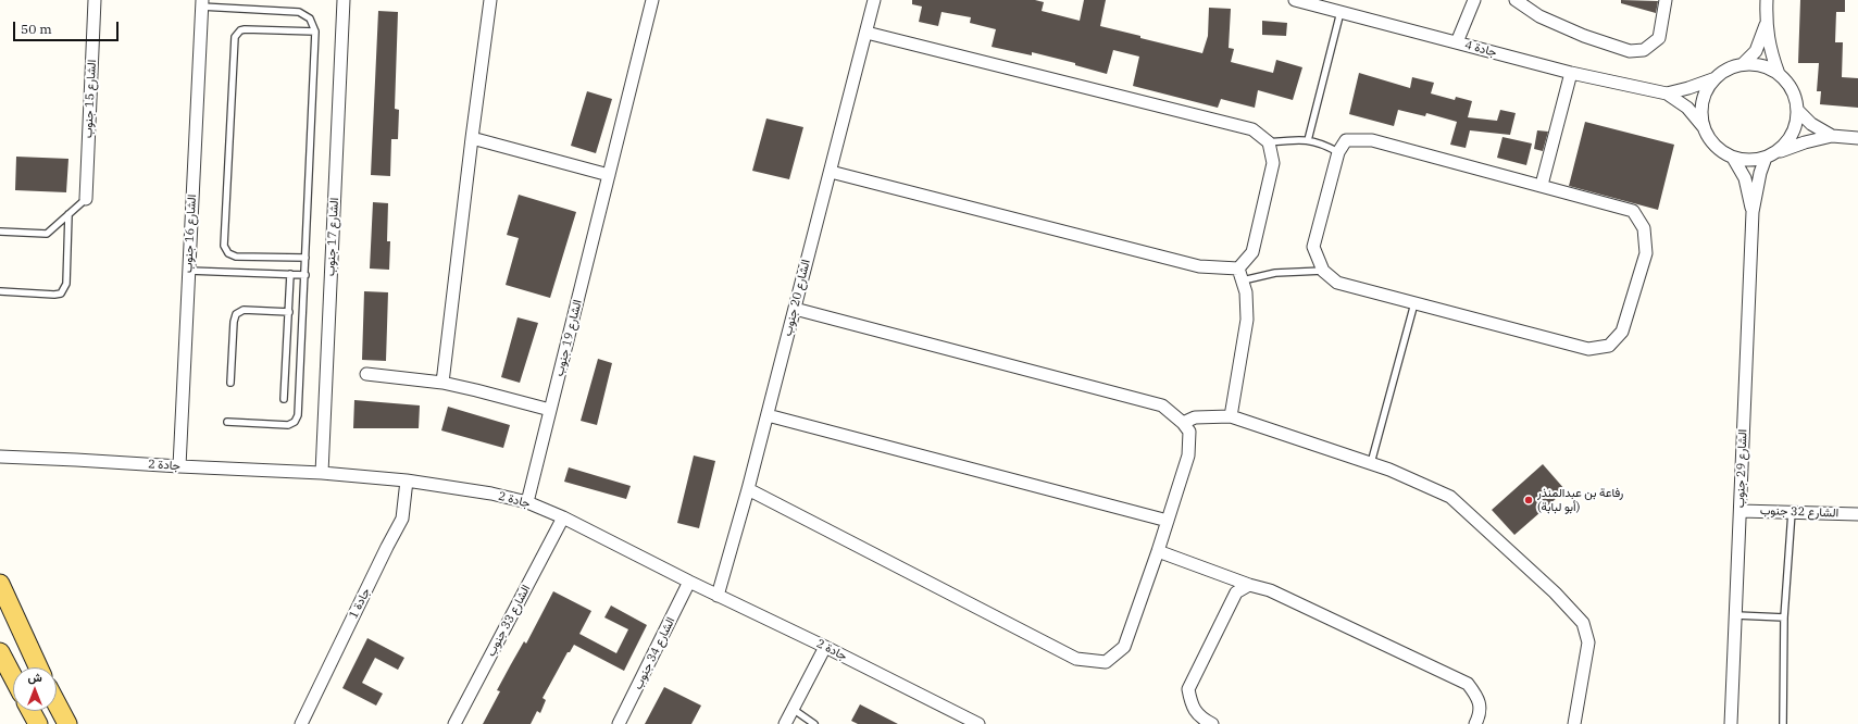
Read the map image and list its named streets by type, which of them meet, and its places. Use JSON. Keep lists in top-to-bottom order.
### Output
{
  "streets": {
    "street": [
      "جادة 4",
      "الشارع 15 جنوب",
      "الشارع 16 جنوب",
      "الشارع 17 جنوب",
      "الشارع 20 جنوب",
      "الشارع 19 جنوب",
      "جادة 2",
      "الشارع 29 جنوب",
      "الشارع 32 جنوب",
      "جادة 1",
      "الشارع 33 جنوب",
      "الشارع 34 جنوب"
    ]
  },
  "crossings": [
    ["جادة 4", "الشارع 29 جنوب"],
    ["الشارع 16 جنوب", "جادة 2"],
    ["الشارع 17 جنوب", "جادة 2"],
    ["الشارع 20 جنوب", "جادة 2"],
    ["الشارع 19 جنوب", "جادة 2"],
    ["جادة 2", "جادة 1"],
    ["جادة 2", "الشارع 33 جنوب"],
    ["جادة 2", "الشارع 34 جنوب"],
    ["الشارع 29 جنوب", "الشارع 32 جنوب"]
  ],
  "places": ["رفاعة بن عبدالمنذر (أبو لبابة)"],
  "scale_bar": "50 m",
  "north": "top"
}
